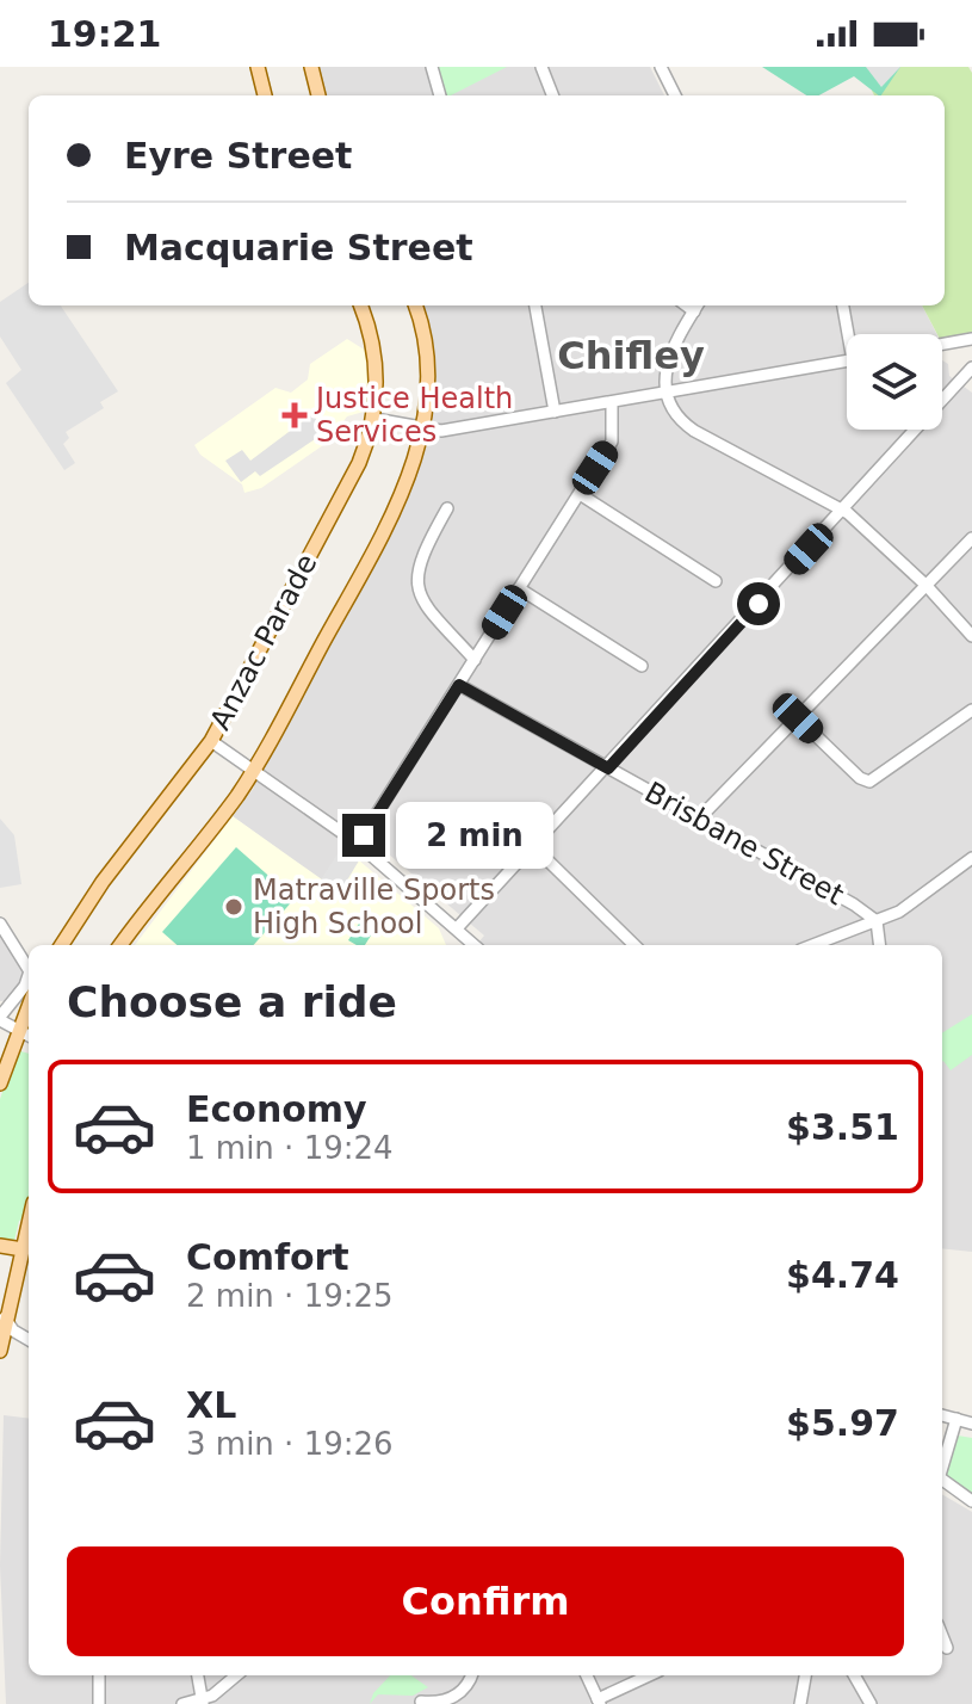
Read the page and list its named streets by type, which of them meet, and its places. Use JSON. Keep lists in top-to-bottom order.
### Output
{
  "streets": {
    "main road": ["Anzac Parade"],
    "street": ["Brisbane Street"]
  },
  "districts": ["Chifley"],
  "places": {
    "health": ["Justice Health Services"],
    "other": ["Matraville Sports High School"]
  },
  "page": {
    "status": "19:21",
    "banner": ["Eyre Street", "Macquarie Street"],
    "bubble": "2 min",
    "heading": "Choose a ride",
    "list": [
      {
        "name": "Economy",
        "note": "1 min · 19:24",
        "value": "$3.51"
      },
      {
        "name": "Comfort",
        "note": "2 min · 19:25",
        "value": "$4.74"
      },
      {
        "name": "XL",
        "note": "3 min · 19:26",
        "value": "$5.97"
      }
    ],
    "buttons": "Confirm"
  }
}
